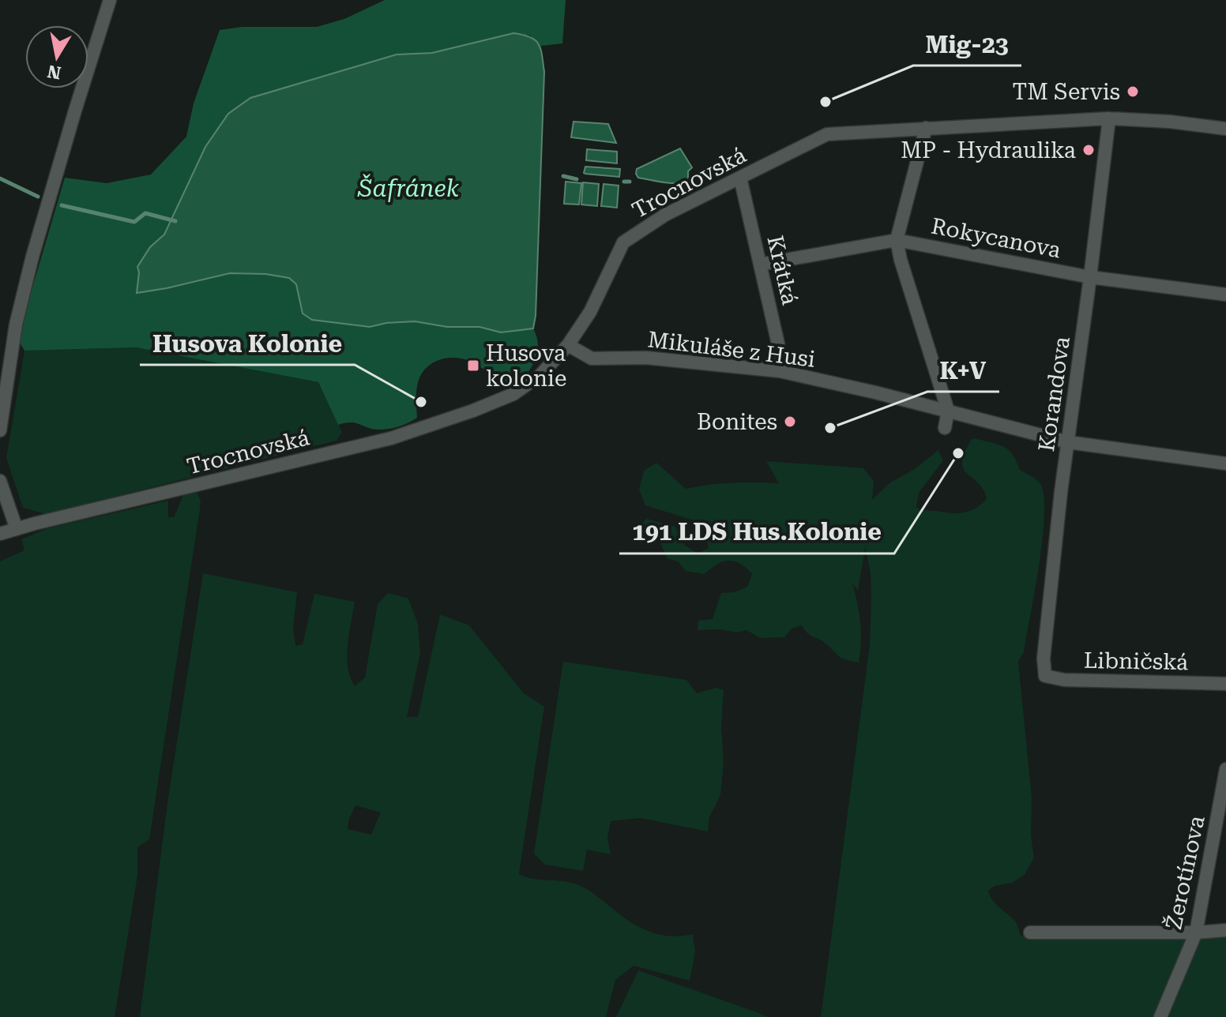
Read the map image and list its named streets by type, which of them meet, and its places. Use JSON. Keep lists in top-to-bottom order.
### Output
{
  "streets": {
    "street": [
      "Trocnovská",
      "Rokycanova",
      "Krátká",
      "Mikuláše z Husi",
      "Korandova",
      "Libničská",
      "Žerotínova"
    ]
  },
  "crossings": [
    ["Trocnovská", "Krátká"],
    ["Trocnovská", "Mikuláše z Husi"],
    ["Trocnovská", "Korandova"],
    ["Rokycanova", "Krátká"],
    ["Rokycanova", "Korandova"],
    ["Krátká", "Mikuláše z Husi"],
    ["Mikuláše z Husi", "Korandova"],
    ["Korandova", "Libničská"]
  ],
  "water": ["Šafránek"],
  "places": {
    "other": [
      "TM Servis",
      "Mig-23",
      "MP - Hydraulika",
      "Husova Kolonie",
      "Bonites",
      "K+V",
      "191 LDS Hus.Kolonie"
    ],
    "transit": ["Husova kolonie"]
  },
  "north": "bottom"
}
